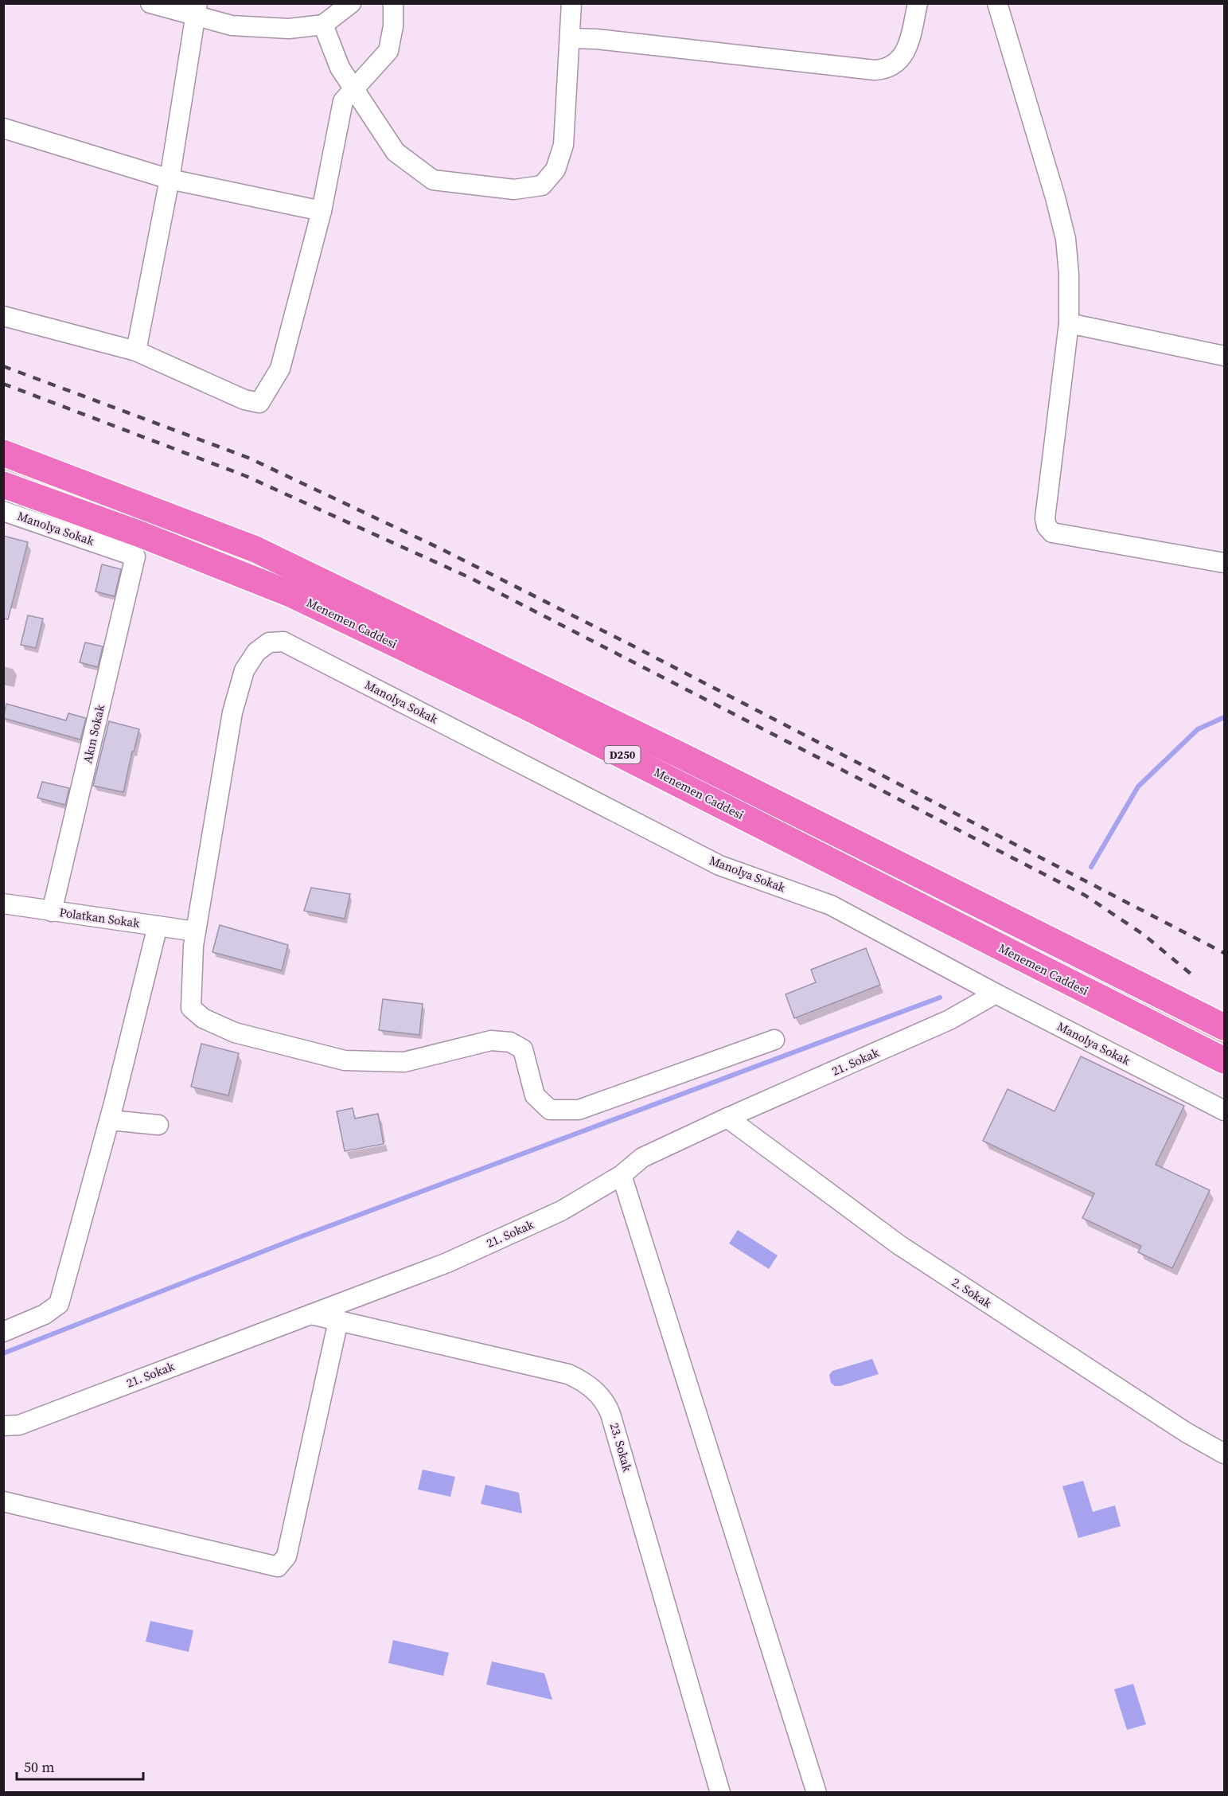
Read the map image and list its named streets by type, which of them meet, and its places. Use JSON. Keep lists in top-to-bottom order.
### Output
{
  "streets": {
    "highway": ["Menemen Caddesi", "D250"],
    "street": [
      "Manolya Sokak",
      "Akın Sokak",
      "Polatkan Sokak",
      "21. Sokak",
      "2. Sokak",
      "23. Sokak"
    ]
  },
  "crossings": [
    ["Manolya Sokak", "Akın Sokak"],
    ["Manolya Sokak", "Polatkan Sokak"],
    ["Manolya Sokak", "21. Sokak"],
    ["Akın Sokak", "Polatkan Sokak"],
    ["21. Sokak", "2. Sokak"],
    ["21. Sokak", "23. Sokak"]
  ],
  "scale_bar": "50 m"
}
